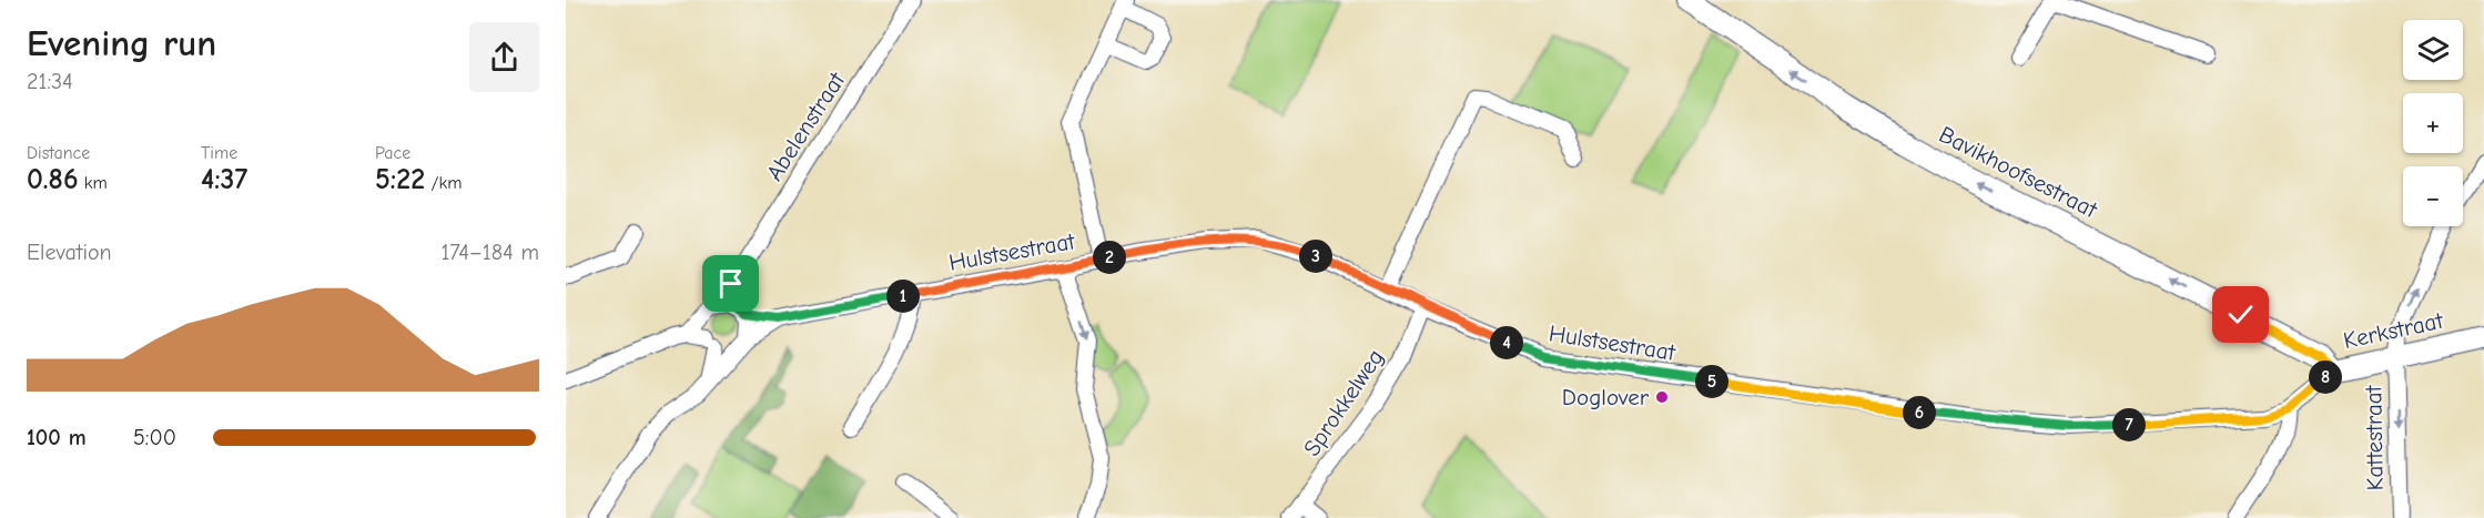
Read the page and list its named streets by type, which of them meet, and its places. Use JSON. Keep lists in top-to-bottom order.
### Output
{
  "streets": {
    "street": [
      "Abelenstraat",
      "Bavikhoofsestraat",
      "Hulstsestraat",
      "Kerkstraat",
      "Sprokkelweg",
      "Kattestraat"
    ]
  },
  "crossings": [
    ["Abelenstraat", "Hulstsestraat"],
    ["Bavikhoofsestraat", "Kerkstraat"],
    ["Hulstsestraat", "Kerkstraat"],
    ["Hulstsestraat", "Sprokkelweg"],
    ["Kerkstraat", "Kattestraat"]
  ],
  "one_way": ["Bavikhoofsestraat"],
  "places": ["Doglover"],
  "page": {
    "heading": ["Evening run", "21:34"],
    "map_buttons": ["+", "−"],
    "stats": [
      ["Distance", "0.86 km"],
      ["Time", "4:37"],
      ["Pace", "5:22 /km"]
    ],
    "chart": ["Elevation", "174–184 m"],
    "pins": [
      "3",
      "2",
      "1",
      "4",
      "8",
      "5",
      "6",
      "7"
    ],
    "list": [
      {
        "name": "100 m",
        "note": "5:00"
      }
    ]
  }
}
